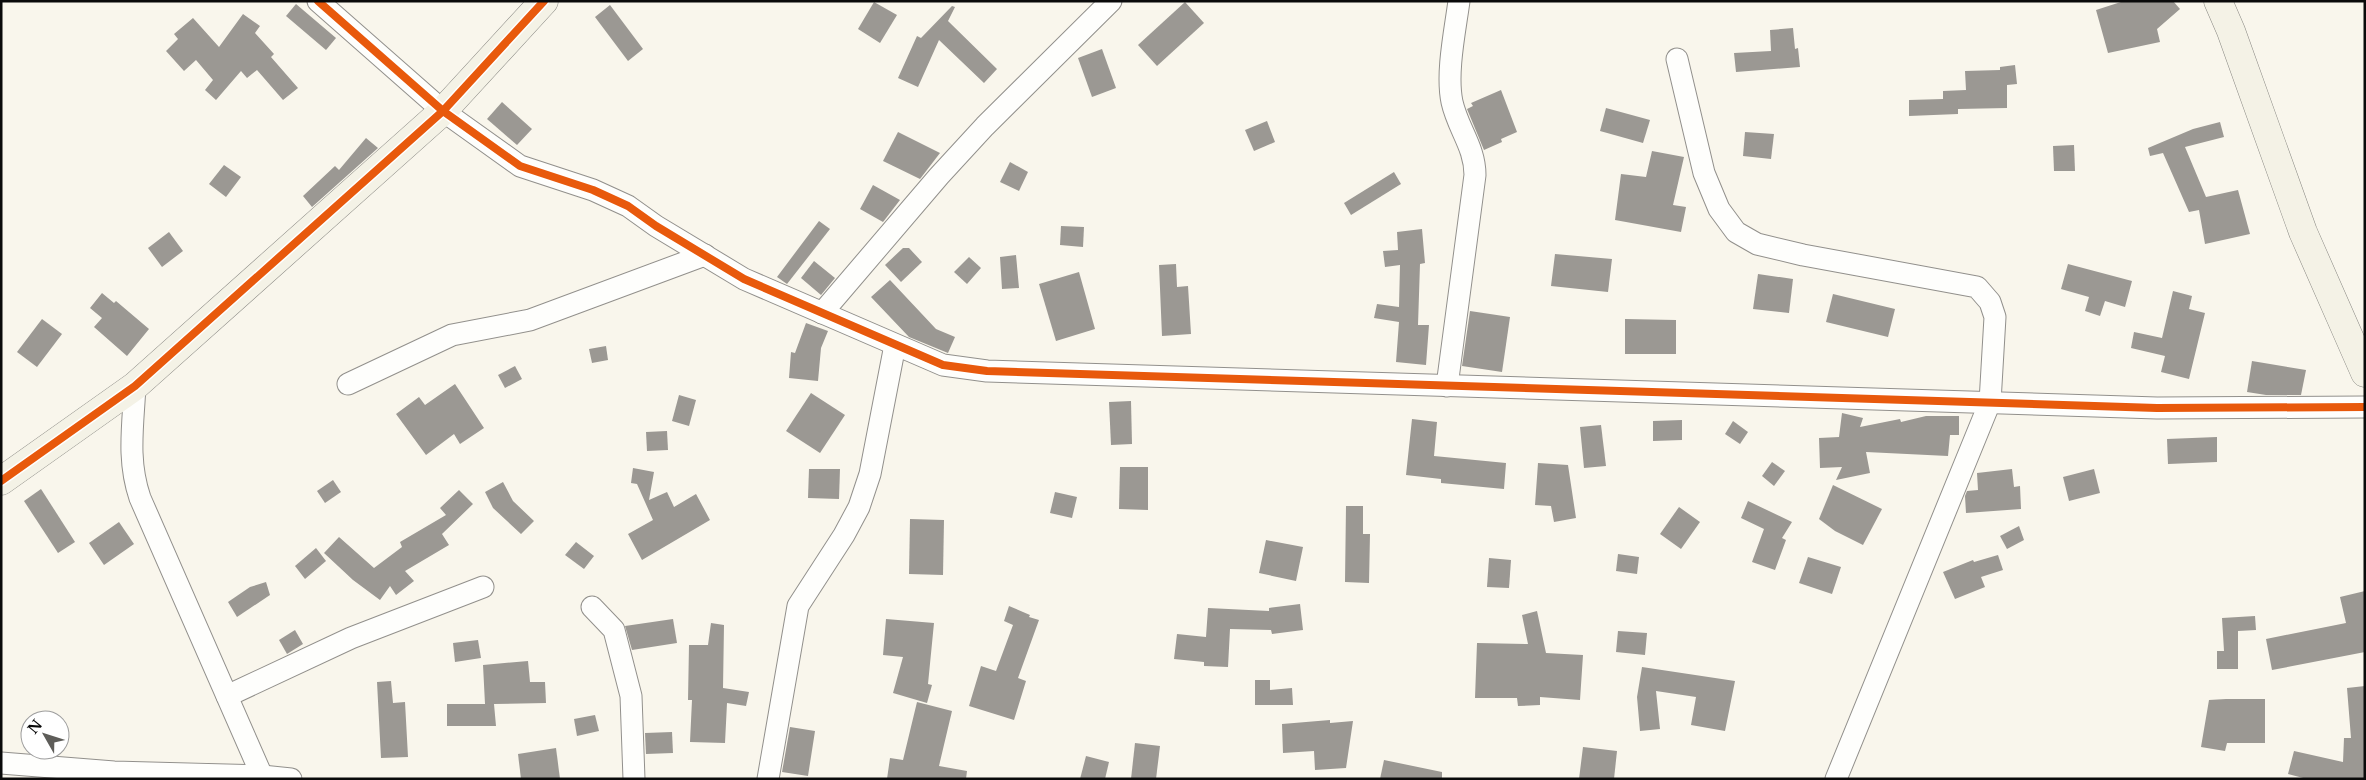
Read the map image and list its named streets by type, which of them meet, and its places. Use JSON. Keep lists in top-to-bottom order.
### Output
{
  "north": "top left"
}
